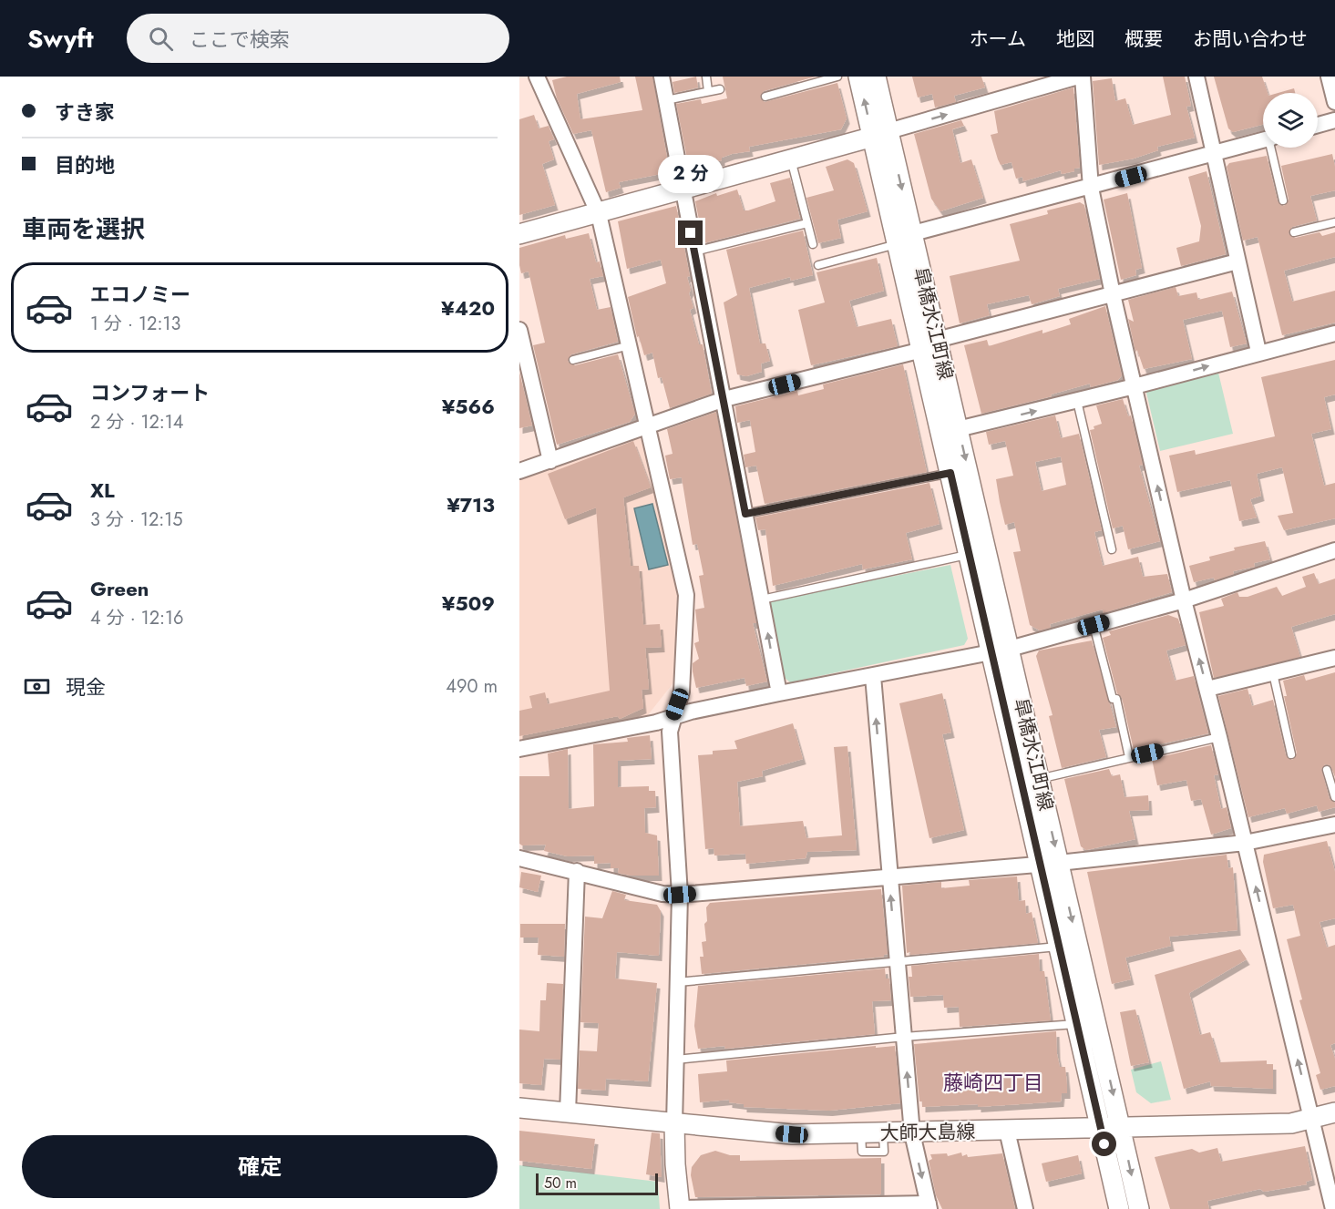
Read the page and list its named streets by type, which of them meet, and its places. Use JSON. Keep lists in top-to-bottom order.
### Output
{
  "streets": {
    "street": ["皐橋水江町線", "大師大島線"]
  },
  "crossings": [
    ["皐橋水江町線", "大師大島線"]
  ],
  "districts": ["藤崎四丁目"],
  "scale_bar": "50 m",
  "page": {
    "header": "Swyft",
    "search": "ここで検索",
    "nav": [
      "ホーム",
      "地図",
      "概要",
      "お問い合わせ"
    ],
    "banner": ["すき家", "目的地"],
    "bubble": "2 分",
    "heading": "車両を選択",
    "list": [
      {
        "name": "エコノミー",
        "note": "1 分 · 12:13",
        "value": "¥420"
      },
      {
        "name": "コンフォート",
        "note": "2 分 · 12:14",
        "value": "¥566"
      },
      {
        "name": "XL",
        "note": "3 分 · 12:15",
        "value": "¥713"
      },
      {
        "name": "Green",
        "note": "4 分 · 12:16",
        "value": "¥509"
      }
    ],
    "pay": ["現金", "490 m"],
    "buttons": "確定",
    "scale": "50 m"
  }
}
